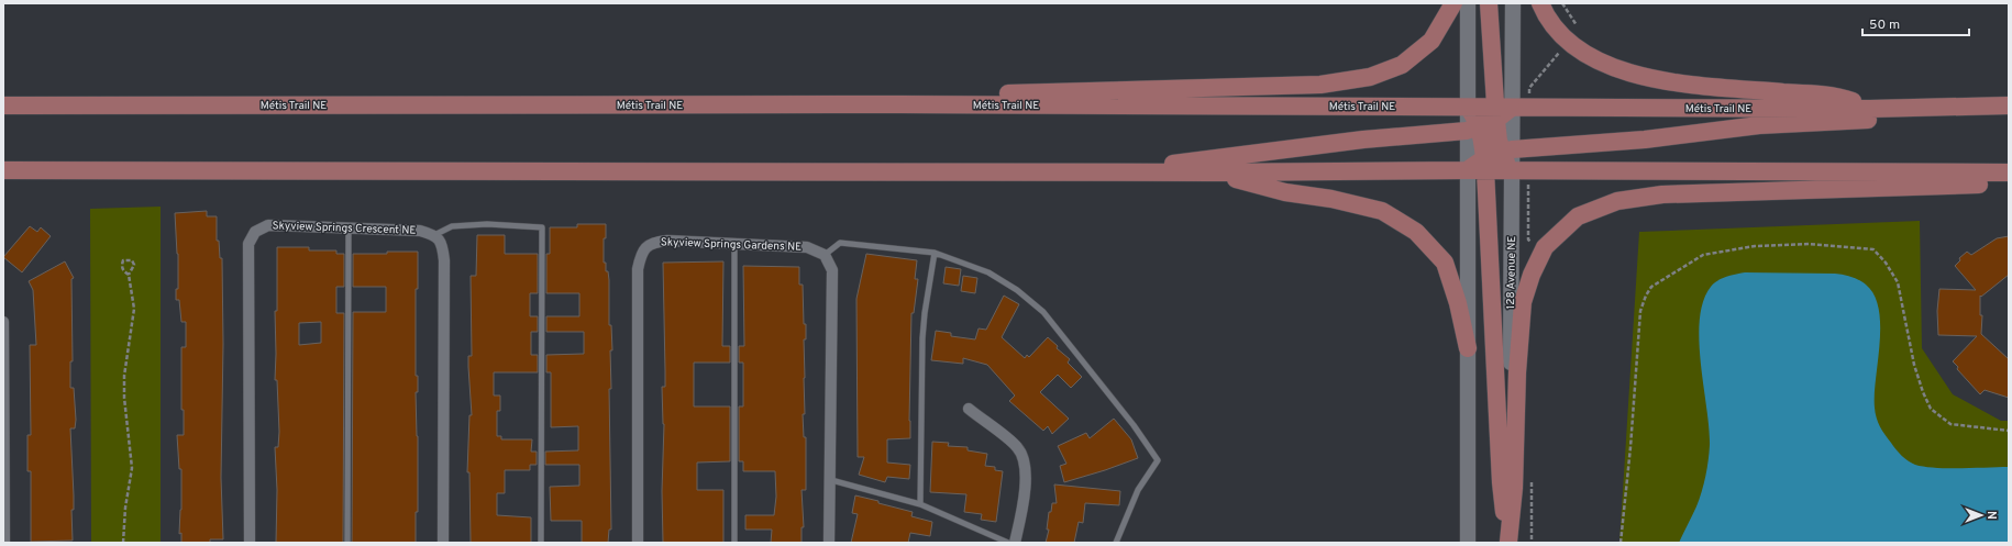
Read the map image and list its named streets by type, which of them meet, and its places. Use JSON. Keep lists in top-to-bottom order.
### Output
{
  "streets": {
    "main road": ["Métis Trail NE", "128 Avenue NE"],
    "street": ["Skyview Springs Crescent NE", "Skyview Springs Gardens NE"]
  },
  "scale_bar": "50 m",
  "north": "right"
}
